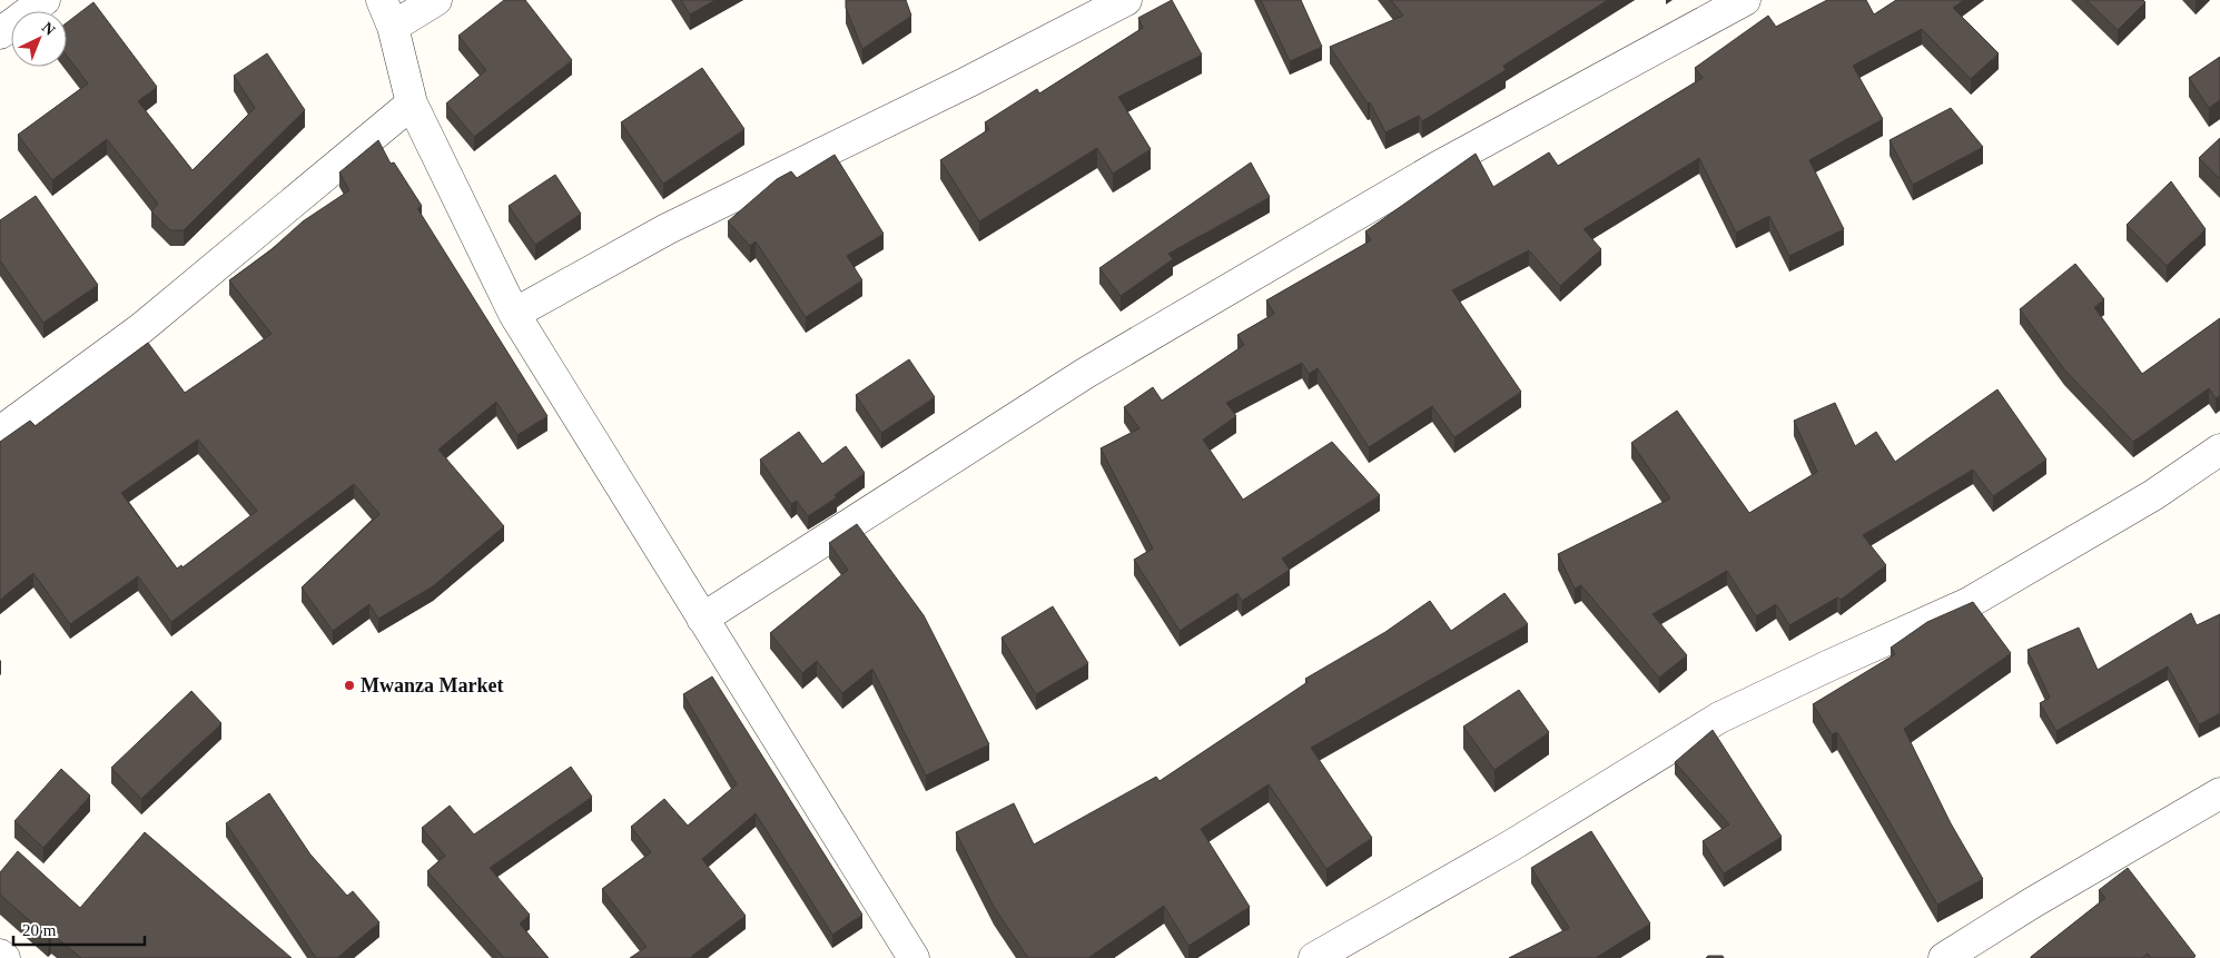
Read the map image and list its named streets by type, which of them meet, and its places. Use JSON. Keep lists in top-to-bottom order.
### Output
{
  "places": ["Mwanza Market"],
  "scale_bar": "20 m",
  "north": "top right"
}
